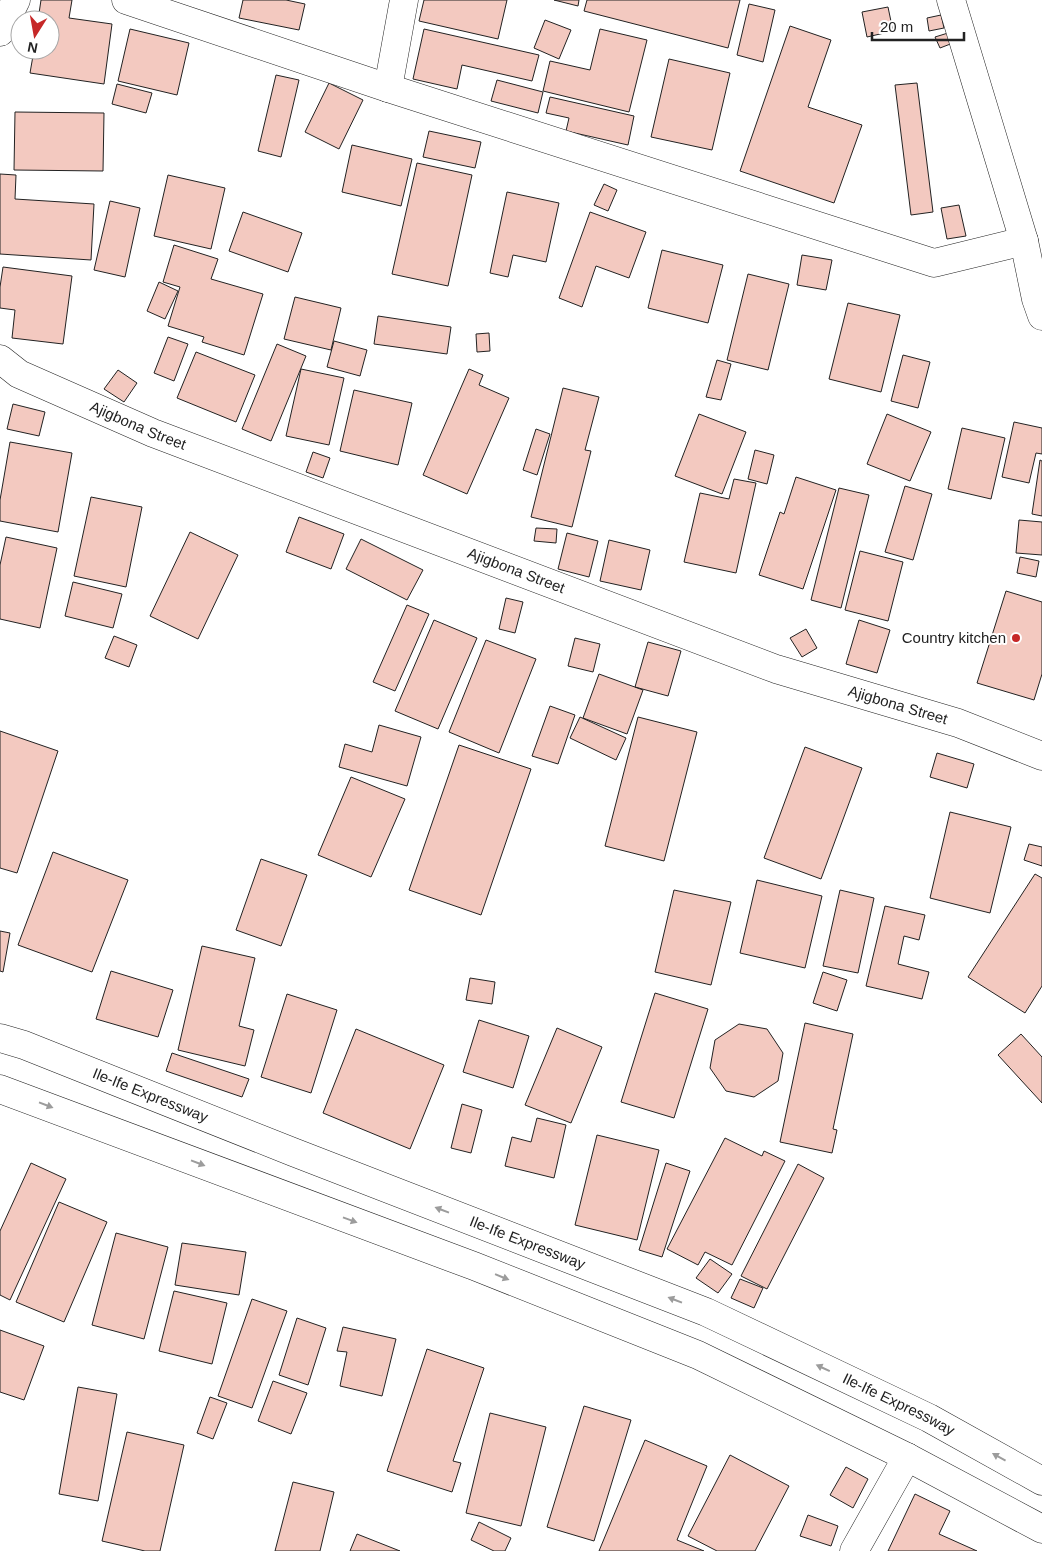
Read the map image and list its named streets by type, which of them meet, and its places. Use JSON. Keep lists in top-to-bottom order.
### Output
{
  "streets": {
    "main road": ["Ajigbona Street", "Ile-Ife Expressway"]
  },
  "places": ["Country kitchen"],
  "scale_bar": "20 m",
  "north": "bottom"
}
